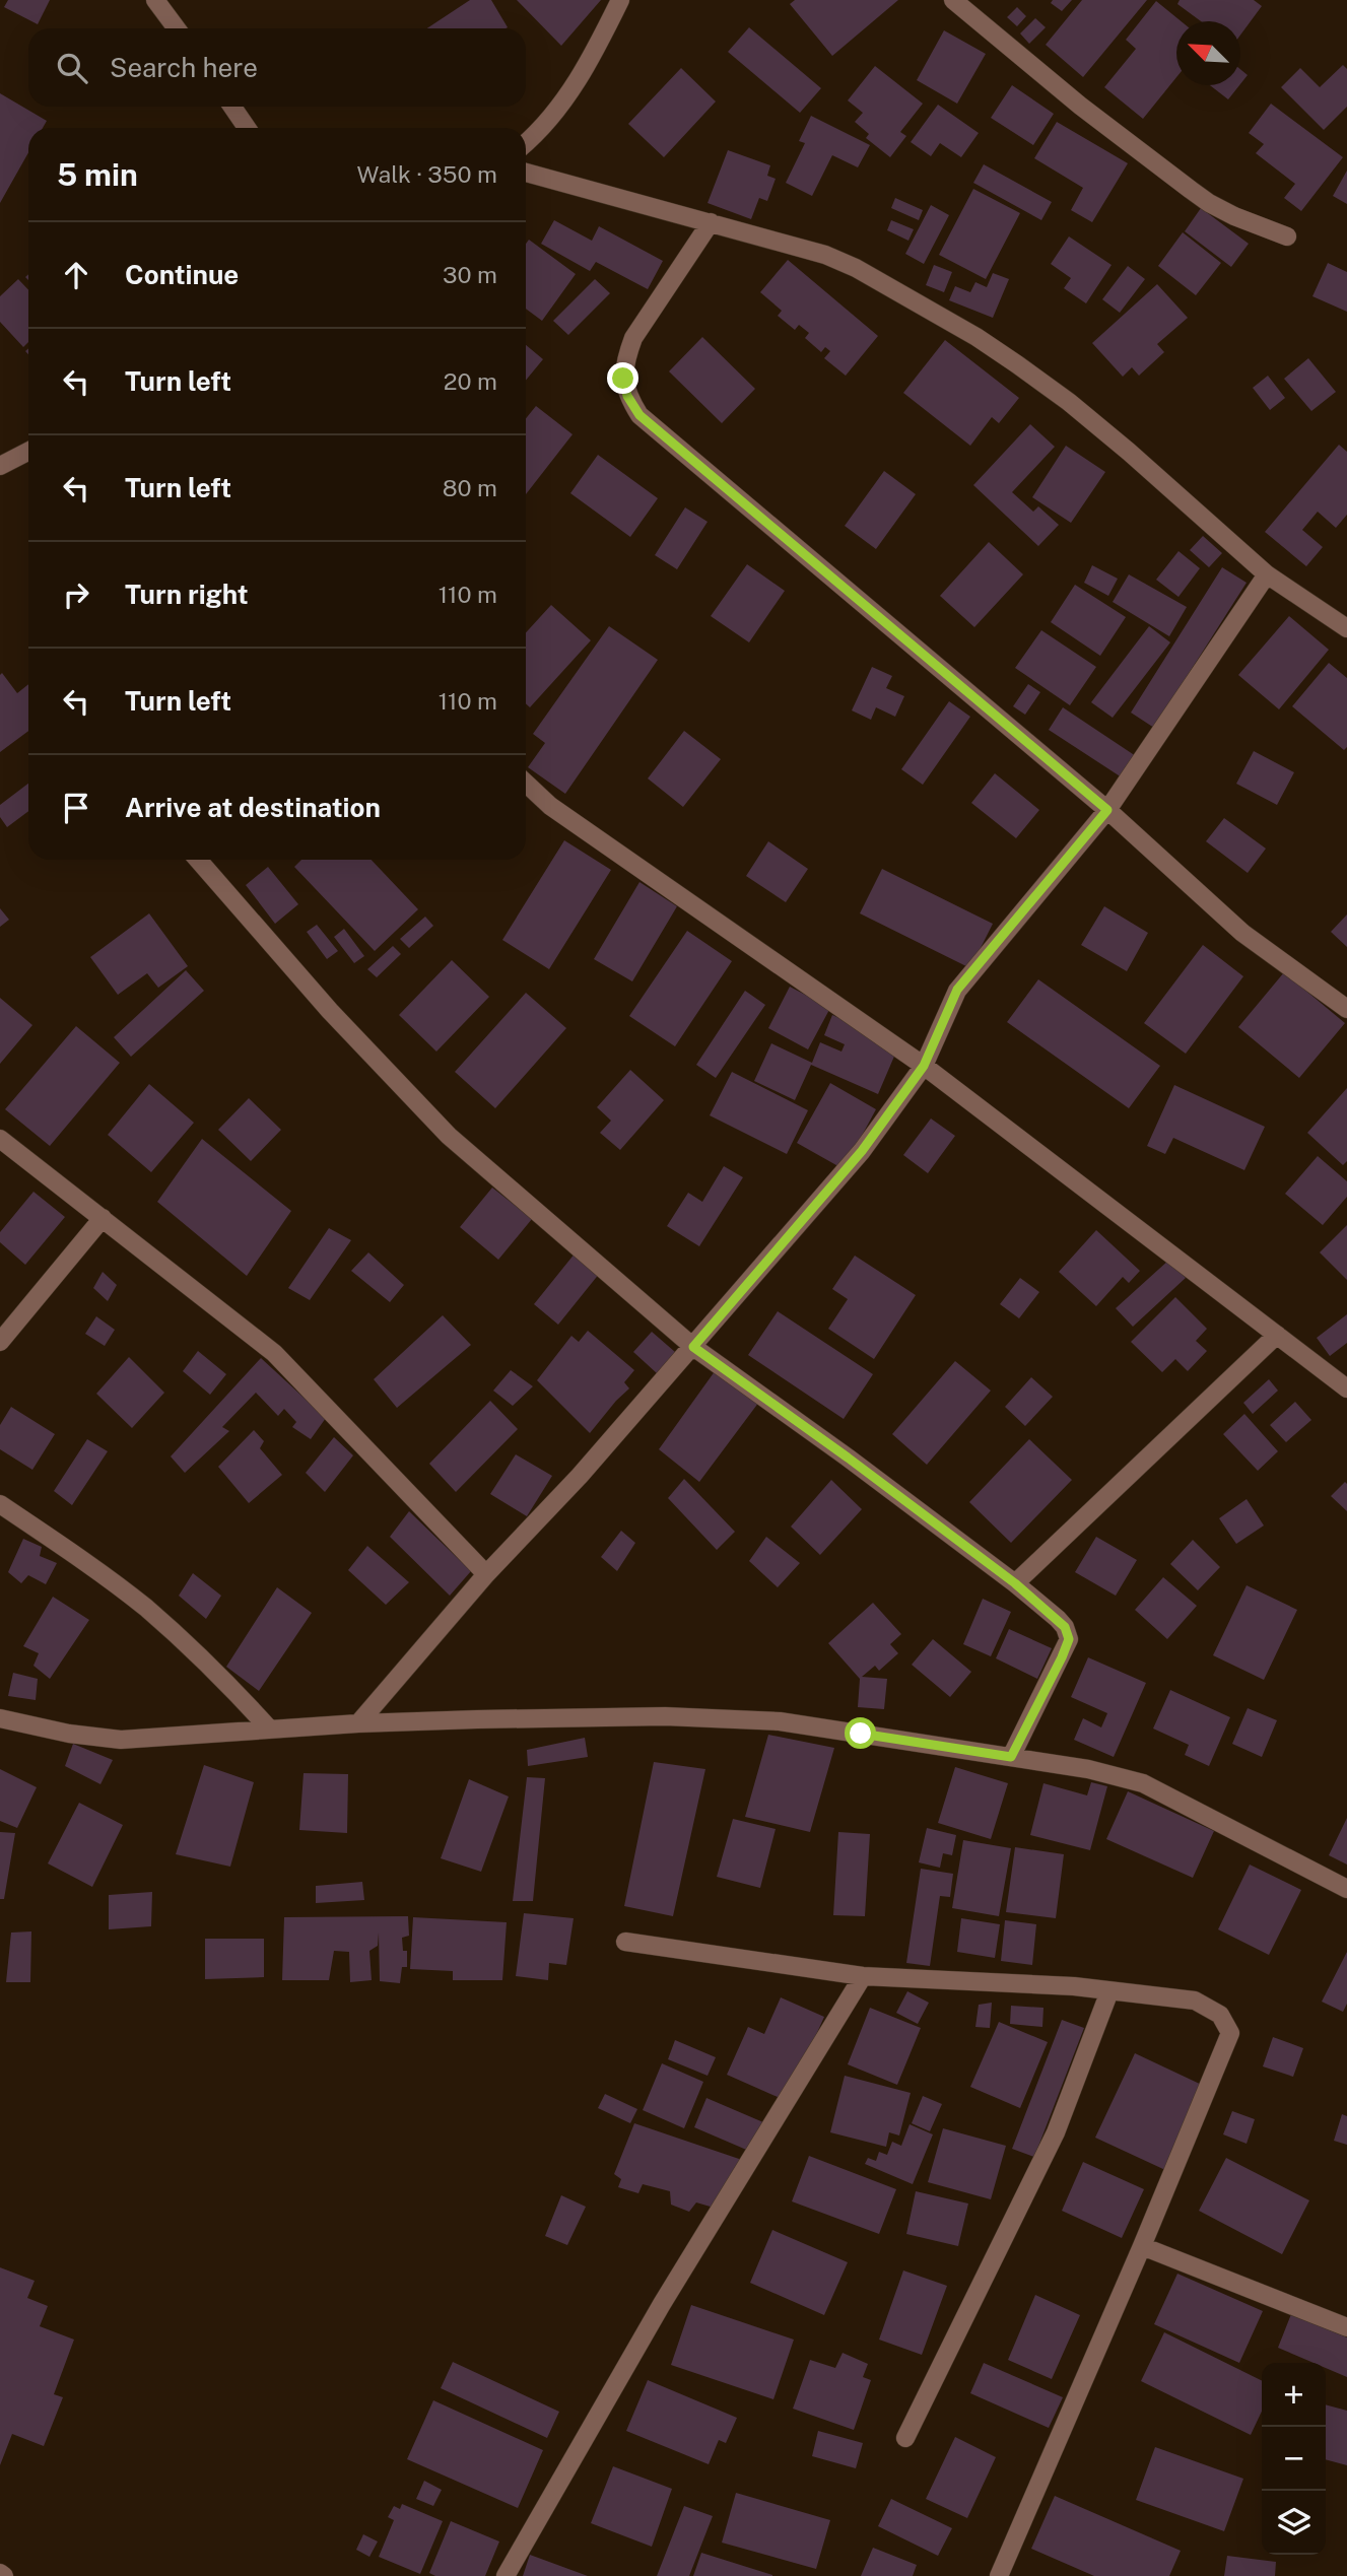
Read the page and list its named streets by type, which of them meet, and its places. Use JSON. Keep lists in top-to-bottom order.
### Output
{
  "north": "top left",
  "page": {
    "search": "Search here",
    "heading": ["5 min", "Walk · 350 m"],
    "list": [
      ["Continue", "30 m"],
      ["Turn left", "20 m"],
      ["Turn left", "80 m"],
      ["Turn right", "110 m"],
      ["Turn left", "110 m"],
      "Arrive at destination"
    ],
    "map_buttons": ["+", "−"]
  }
}
